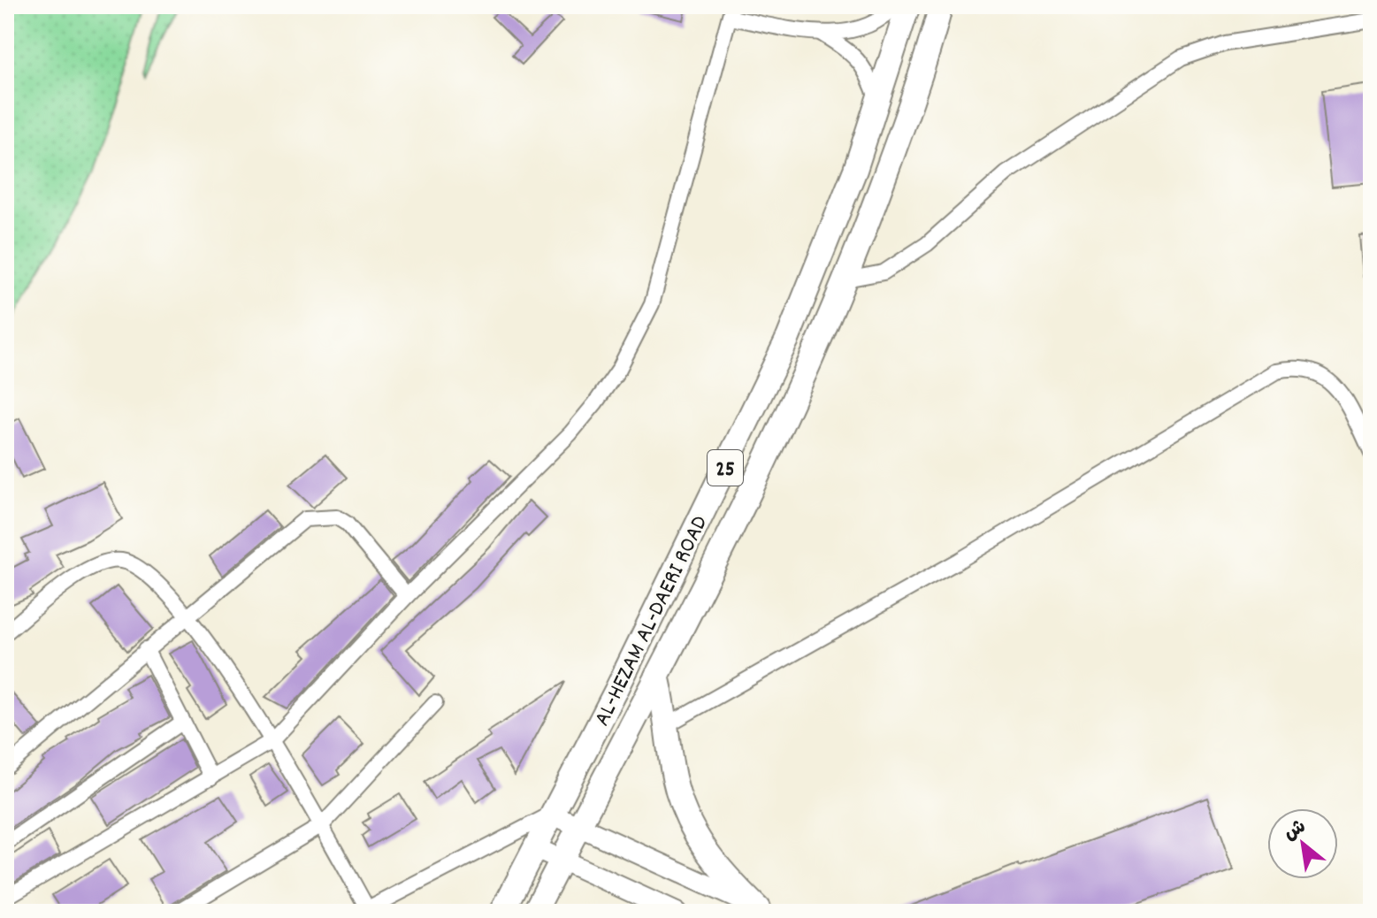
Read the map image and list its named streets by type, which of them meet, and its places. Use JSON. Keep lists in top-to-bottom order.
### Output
{
  "streets": {
    "main road": ["25", "AL-HEZAM AL-DAERI ROAD"]
  },
  "north": "top left"
}
